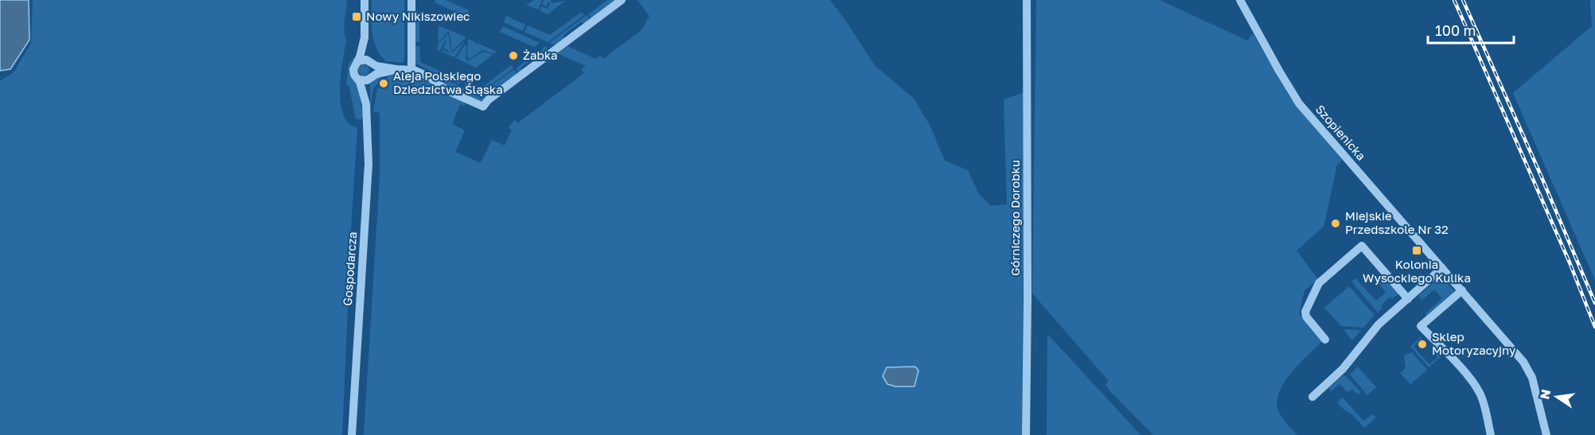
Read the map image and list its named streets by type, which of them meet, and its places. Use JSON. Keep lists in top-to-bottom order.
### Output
{
  "streets": {
    "street": ["Szopienicka", "Górniczego Dorobku", "Gospodarcza"]
  },
  "places": {
    "transit": ["Nowy Nikiszowiec", "Kolonia Wysockiego Kulika"],
    "other": [
      "Żabka",
      "Aleja Polskiego Dziedzictwa Śląska",
      "Miejskie Przedszkole Nr 32",
      "Sklep Motoryzacyjny"
    ]
  },
  "scale_bar": "100 m",
  "north": "left"
}
